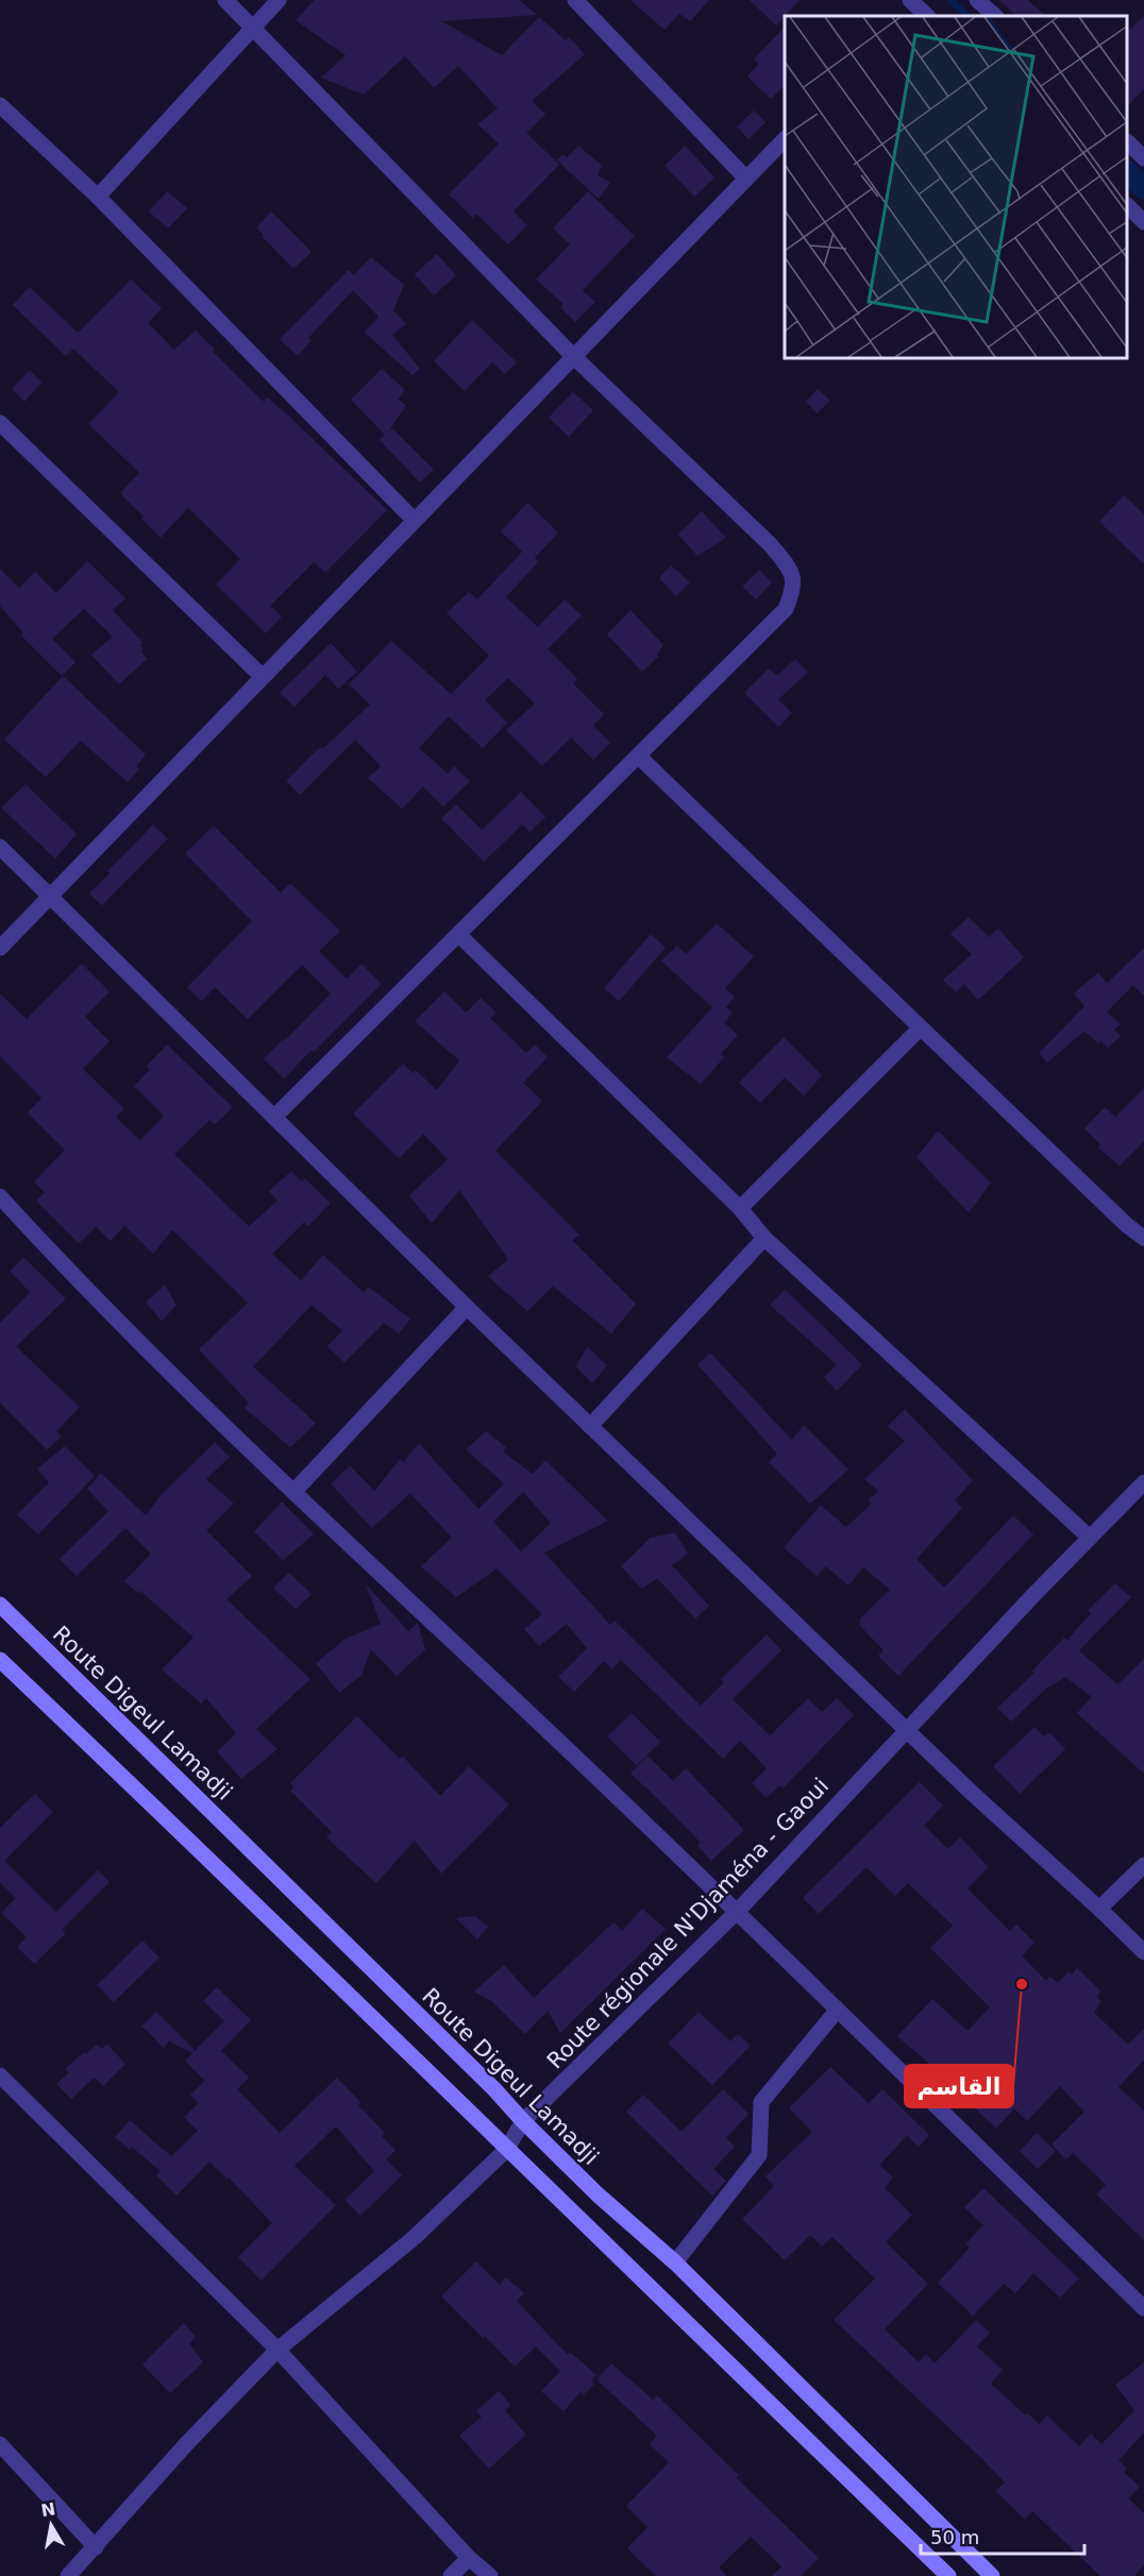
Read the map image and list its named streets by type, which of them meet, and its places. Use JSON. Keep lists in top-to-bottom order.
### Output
{
  "streets": {
    "main road": ["Route Digeul Lamadji"],
    "street": ["Route régionale N'Djaména - Gaoui"]
  },
  "crossings": [
    ["Route Digeul Lamadji", "Route régionale N'Djaména - Gaoui"]
  ],
  "places": ["القاسم"],
  "scale_bar": "50 m",
  "north": "top"
}
